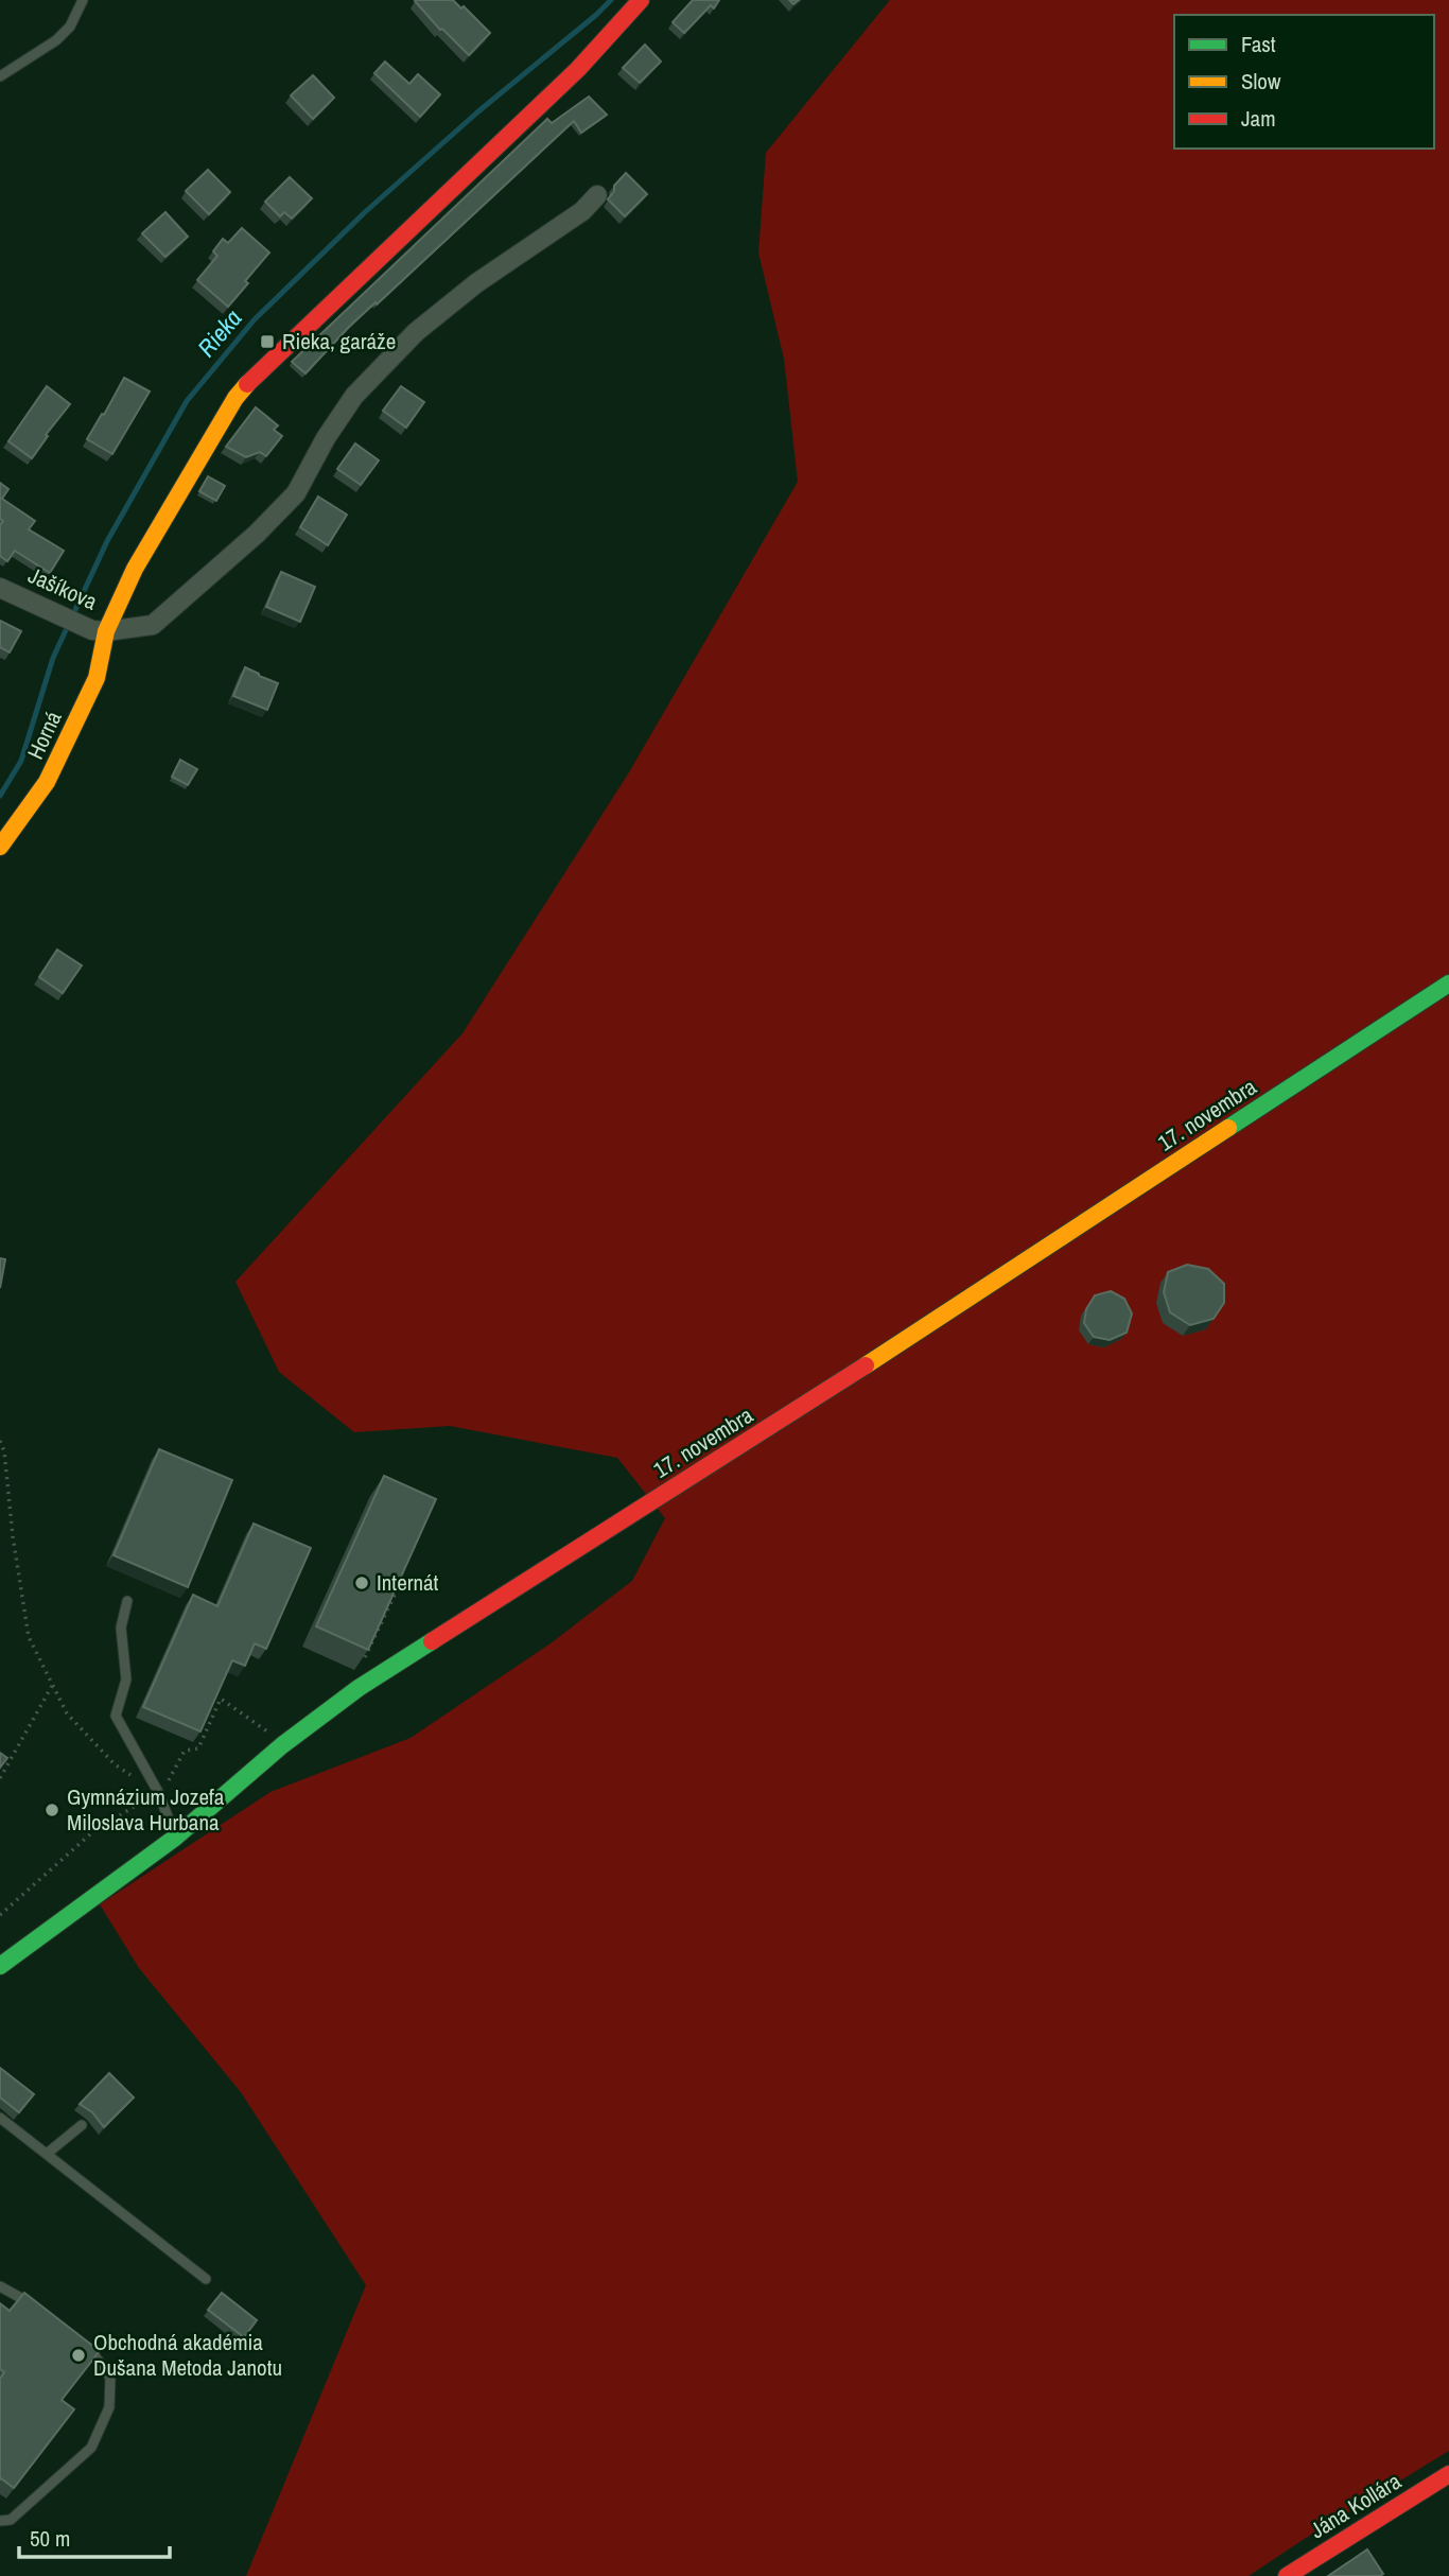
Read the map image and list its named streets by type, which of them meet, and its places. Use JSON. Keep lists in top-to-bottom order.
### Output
{
  "streets": {
    "street": [
      "Jašíkova",
      "Horná",
      "17. novembra",
      "Jána Kollára"
    ]
  },
  "crossings": [
    ["Jašíkova", "Horná"]
  ],
  "water": ["Rieka"],
  "places": {
    "transit": ["Rieka, garáže"],
    "other": ["Internát", "Gymnázium Jozefa Miloslava Hurbana", "Obchodná akadémia Dušana Metoda Janotu"]
  },
  "legend": ["Fast", "Slow", "Jam"],
  "scale_bar": "50 m"
}
